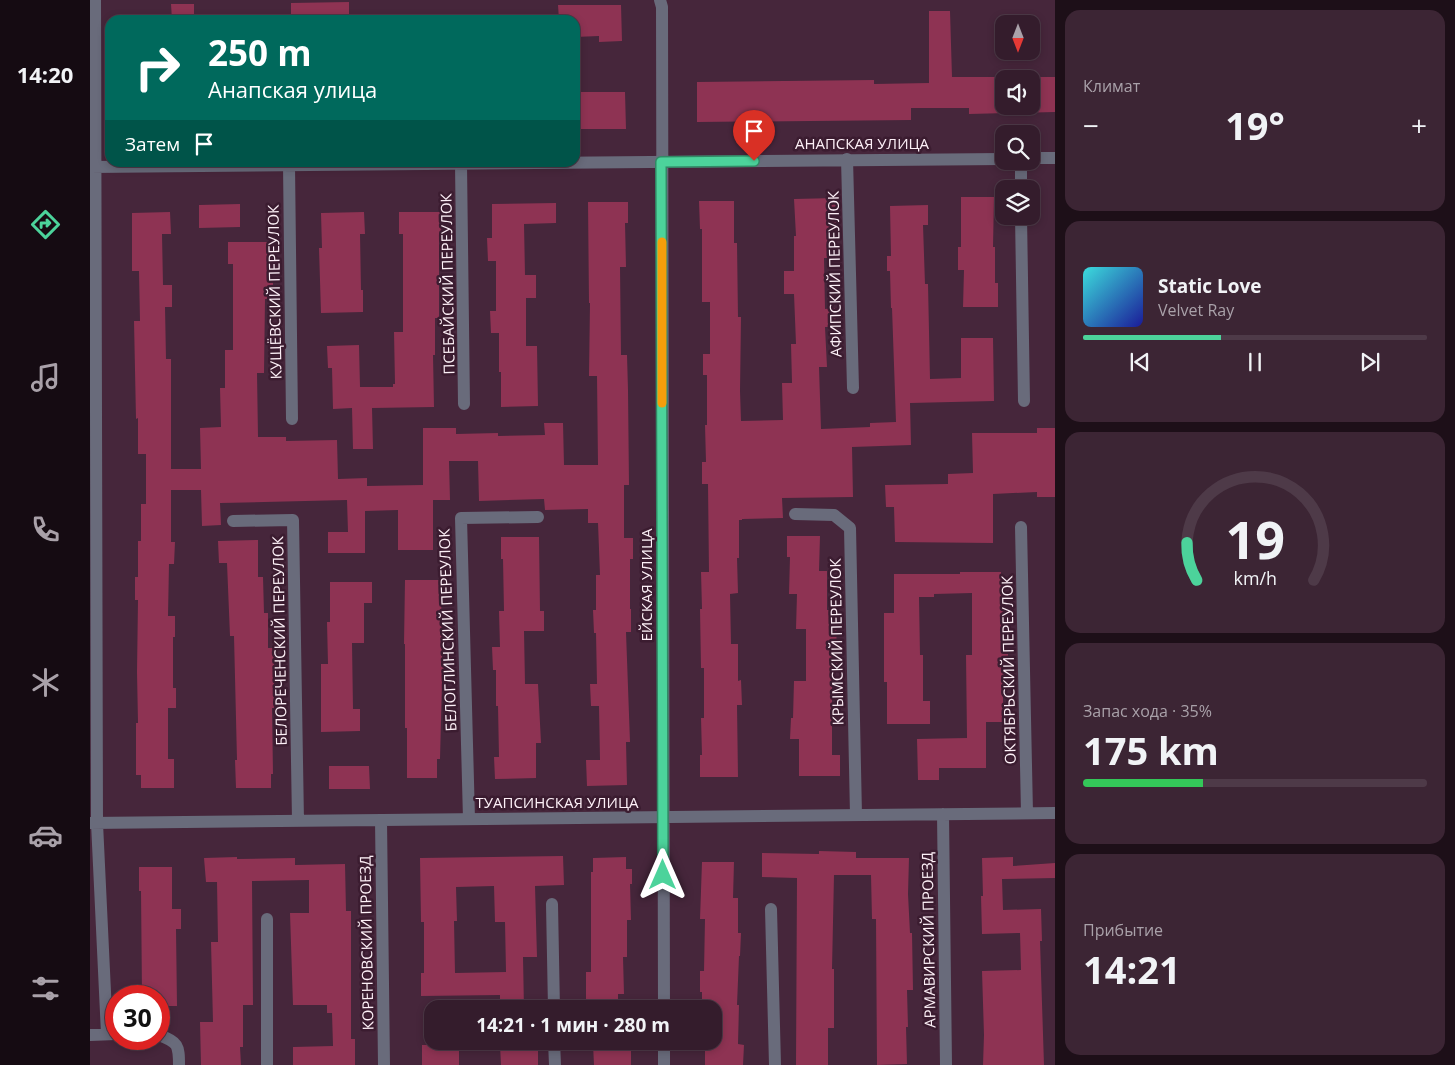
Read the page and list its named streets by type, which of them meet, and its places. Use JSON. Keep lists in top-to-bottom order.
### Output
{
  "streets": {
    "street": [
      "АНАПСКАЯ УЛИЦА",
      "АФИПСКИЙ ПЕРЕУЛОК",
      "ПСЕБАЙСКИЙ ПЕРЕУЛОК",
      "КУЩЁВСКИЙ ПЕРЕУЛОК",
      "ЕЙСКАЯ УЛИЦА",
      "БЕЛОГЛИНСКИЙ ПЕРЕУЛОК",
      "БЕЛОРЕЧЕНСКИЙ ПЕРЕУЛОК",
      "КРЫМСКИЙ ПЕРЕУЛОК",
      "ОКТЯБРЬСКИЙ ПЕРЕУЛОК",
      "ТУАПСИНСКАЯ УЛИЦА",
      "АРМАВИРСКИЙ ПРОЕЗД",
      "КОРЕНОВСКИЙ ПРОЕЗД"
    ]
  },
  "crossings": [
    ["АНАПСКАЯ УЛИЦА", "АФИПСКИЙ ПЕРЕУЛОК"],
    ["АНАПСКАЯ УЛИЦА", "ЕЙСКАЯ УЛИЦА"],
    ["ЕЙСКАЯ УЛИЦА", "ТУАПСИНСКАЯ УЛИЦА"],
    ["БЕЛОГЛИНСКИЙ ПЕРЕУЛОК", "ТУАПСИНСКАЯ УЛИЦА"],
    ["БЕЛОРЕЧЕНСКИЙ ПЕРЕУЛОК", "ТУАПСИНСКАЯ УЛИЦА"],
    ["КРЫМСКИЙ ПЕРЕУЛОК", "ТУАПСИНСКАЯ УЛИЦА"],
    ["ОКТЯБРЬСКИЙ ПЕРЕУЛОК", "ТУАПСИНСКАЯ УЛИЦА"],
    ["ТУАПСИНСКАЯ УЛИЦА", "АРМАВИРСКИЙ ПРОЕЗД"],
    ["ТУАПСИНСКАЯ УЛИЦА", "КОРЕНОВСКИЙ ПРОЕЗД"]
  ],
  "north": "bottom",
  "page": {
    "tabs": "14:20",
    "tile": [
      "Климат",
      ["Запас хода · 35%", "175 km"],
      ["Прибытие", "14:21"]
    ],
    "turn": ["250 m", "Анапская улица"],
    "heat": ["−", "19°", "+"],
    "then": "Затем",
    "song": ["Static Love", "Velvet Ray"],
    "limit": "30",
    "trip": "14:21 · 1 мин · 280 m",
    "gauge": ["19", "km/h"]
  }
}
